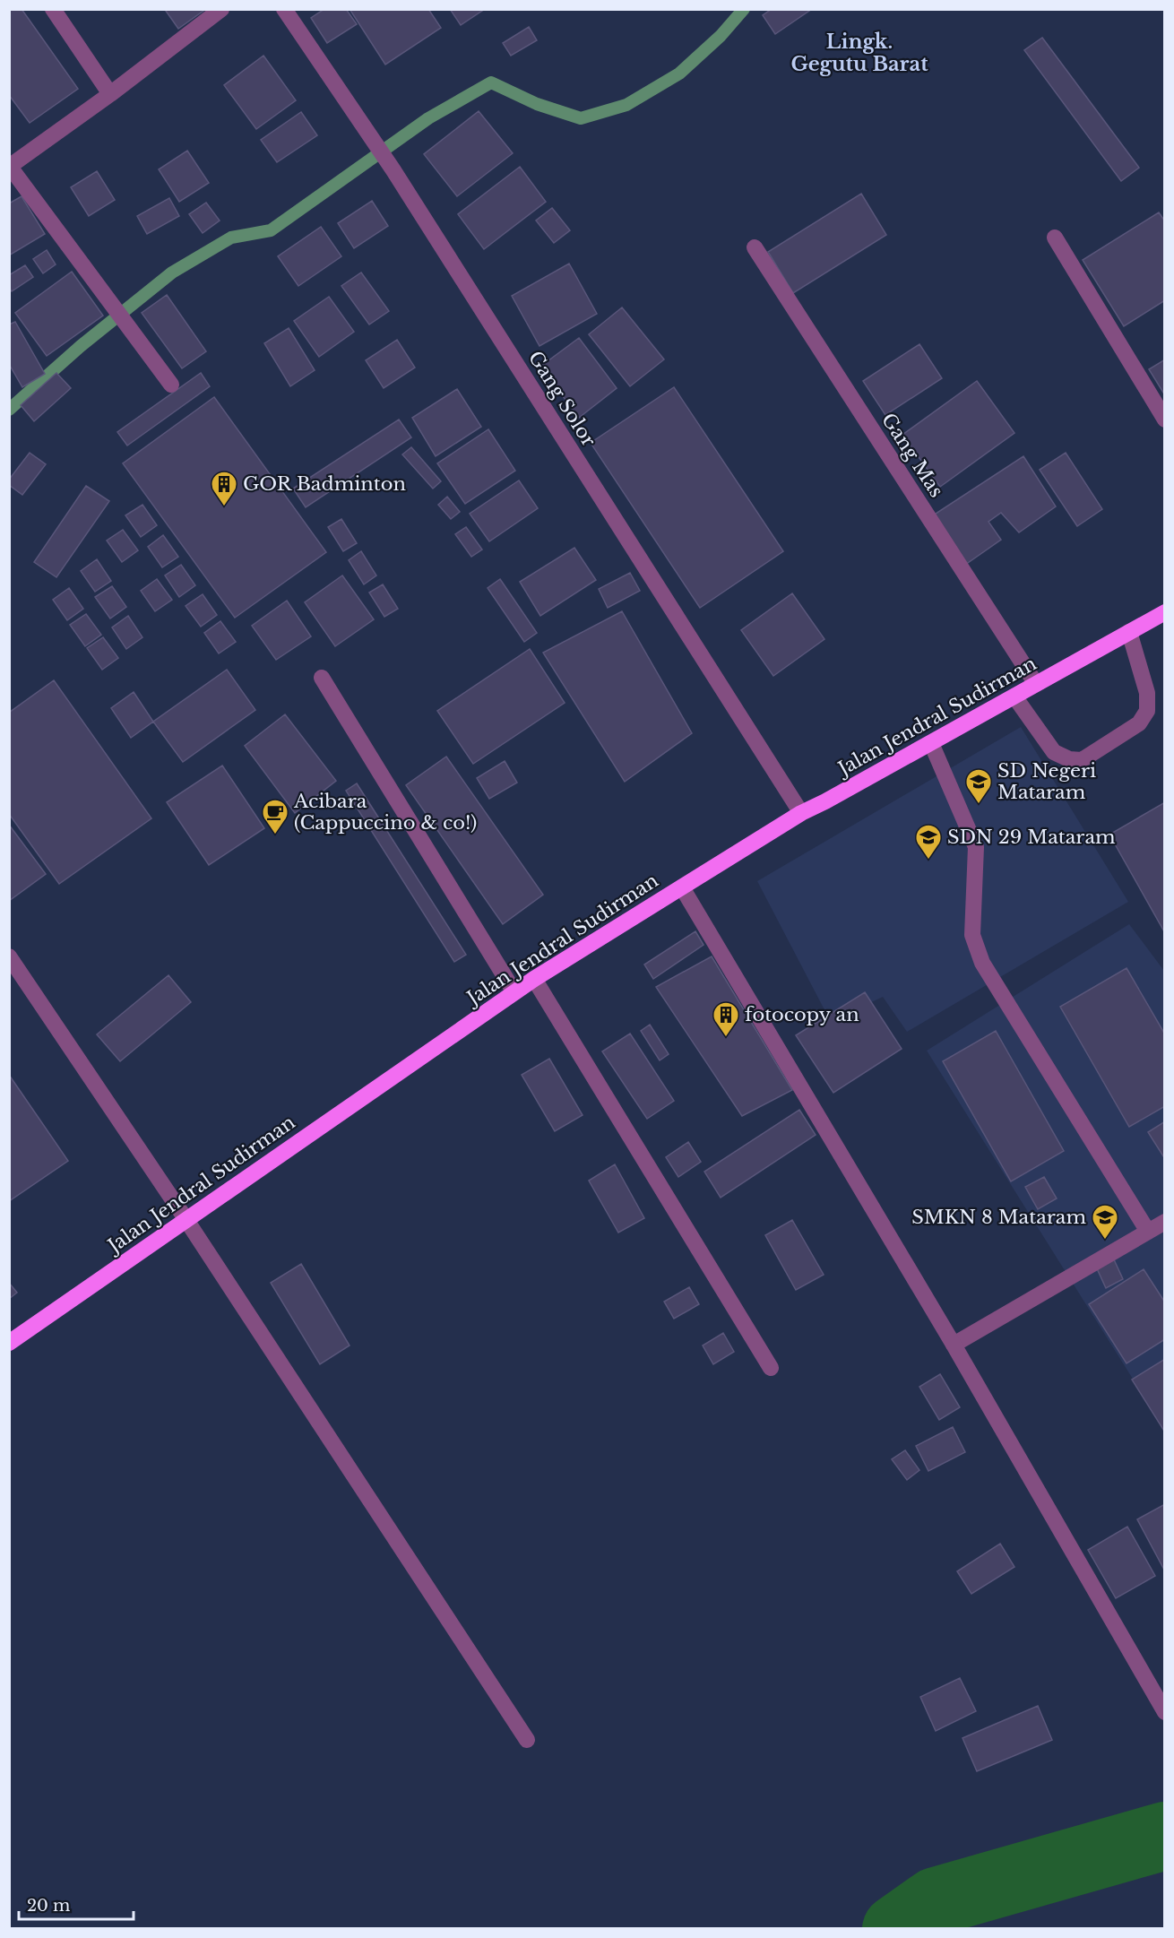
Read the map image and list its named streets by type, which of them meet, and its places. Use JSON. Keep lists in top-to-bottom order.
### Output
{
  "streets": {
    "highway": ["Jalan Jendral Sudirman"],
    "street": ["Gang Solor", "Gang Mas"]
  },
  "crossings": [
    ["Gang Solor", "Jalan Jendral Sudirman"],
    ["Gang Mas", "Jalan Jendral Sudirman"]
  ],
  "districts": ["Lingk. Gegutu Barat"],
  "places": {
    "building": ["GOR Badminton", "fotocopy an"],
    "school or university": ["SD Negeri Mataram", "SDN 29 Mataram", "SMKN 8 Mataram"],
    "cafe": ["Acibara (Cappuccino & co!)"]
  },
  "scale_bar": "20 m"
}
